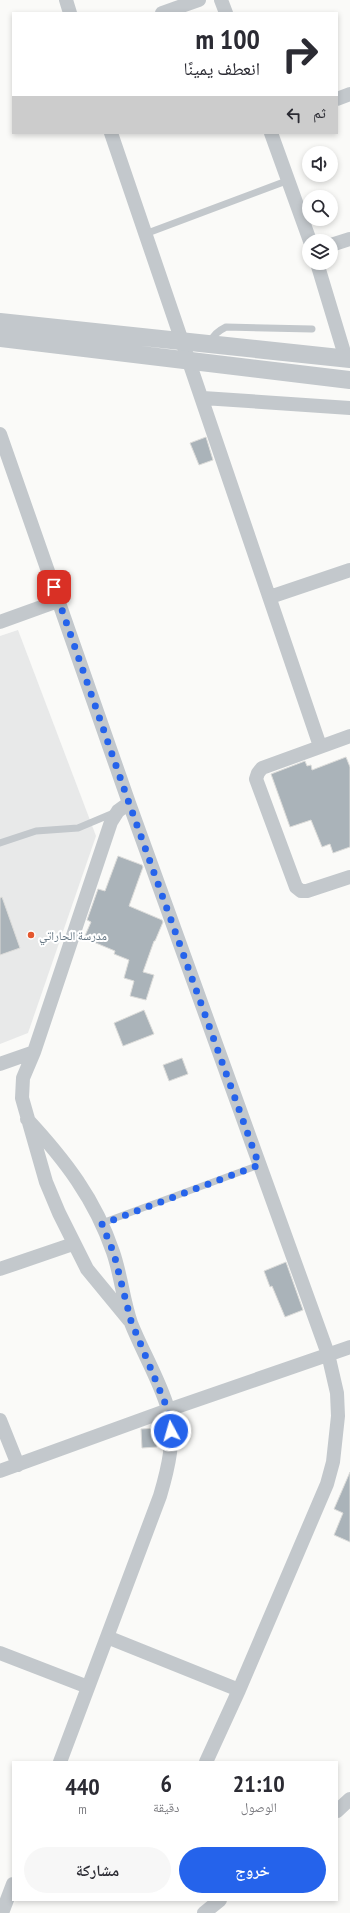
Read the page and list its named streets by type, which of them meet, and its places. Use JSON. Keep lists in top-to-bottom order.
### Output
{
  "places": ["مدرسة الحاراتي"],
  "page": {
    "turn": ["100 m", "انعطف يمينًا"],
    "then": "ثم",
    "eta": [
      "21:10",
      "الوصول",
      "6",
      "دقيقة",
      "440",
      "m"
    ],
    "buttons": ["خروج", "مشاركة"]
  }
}
